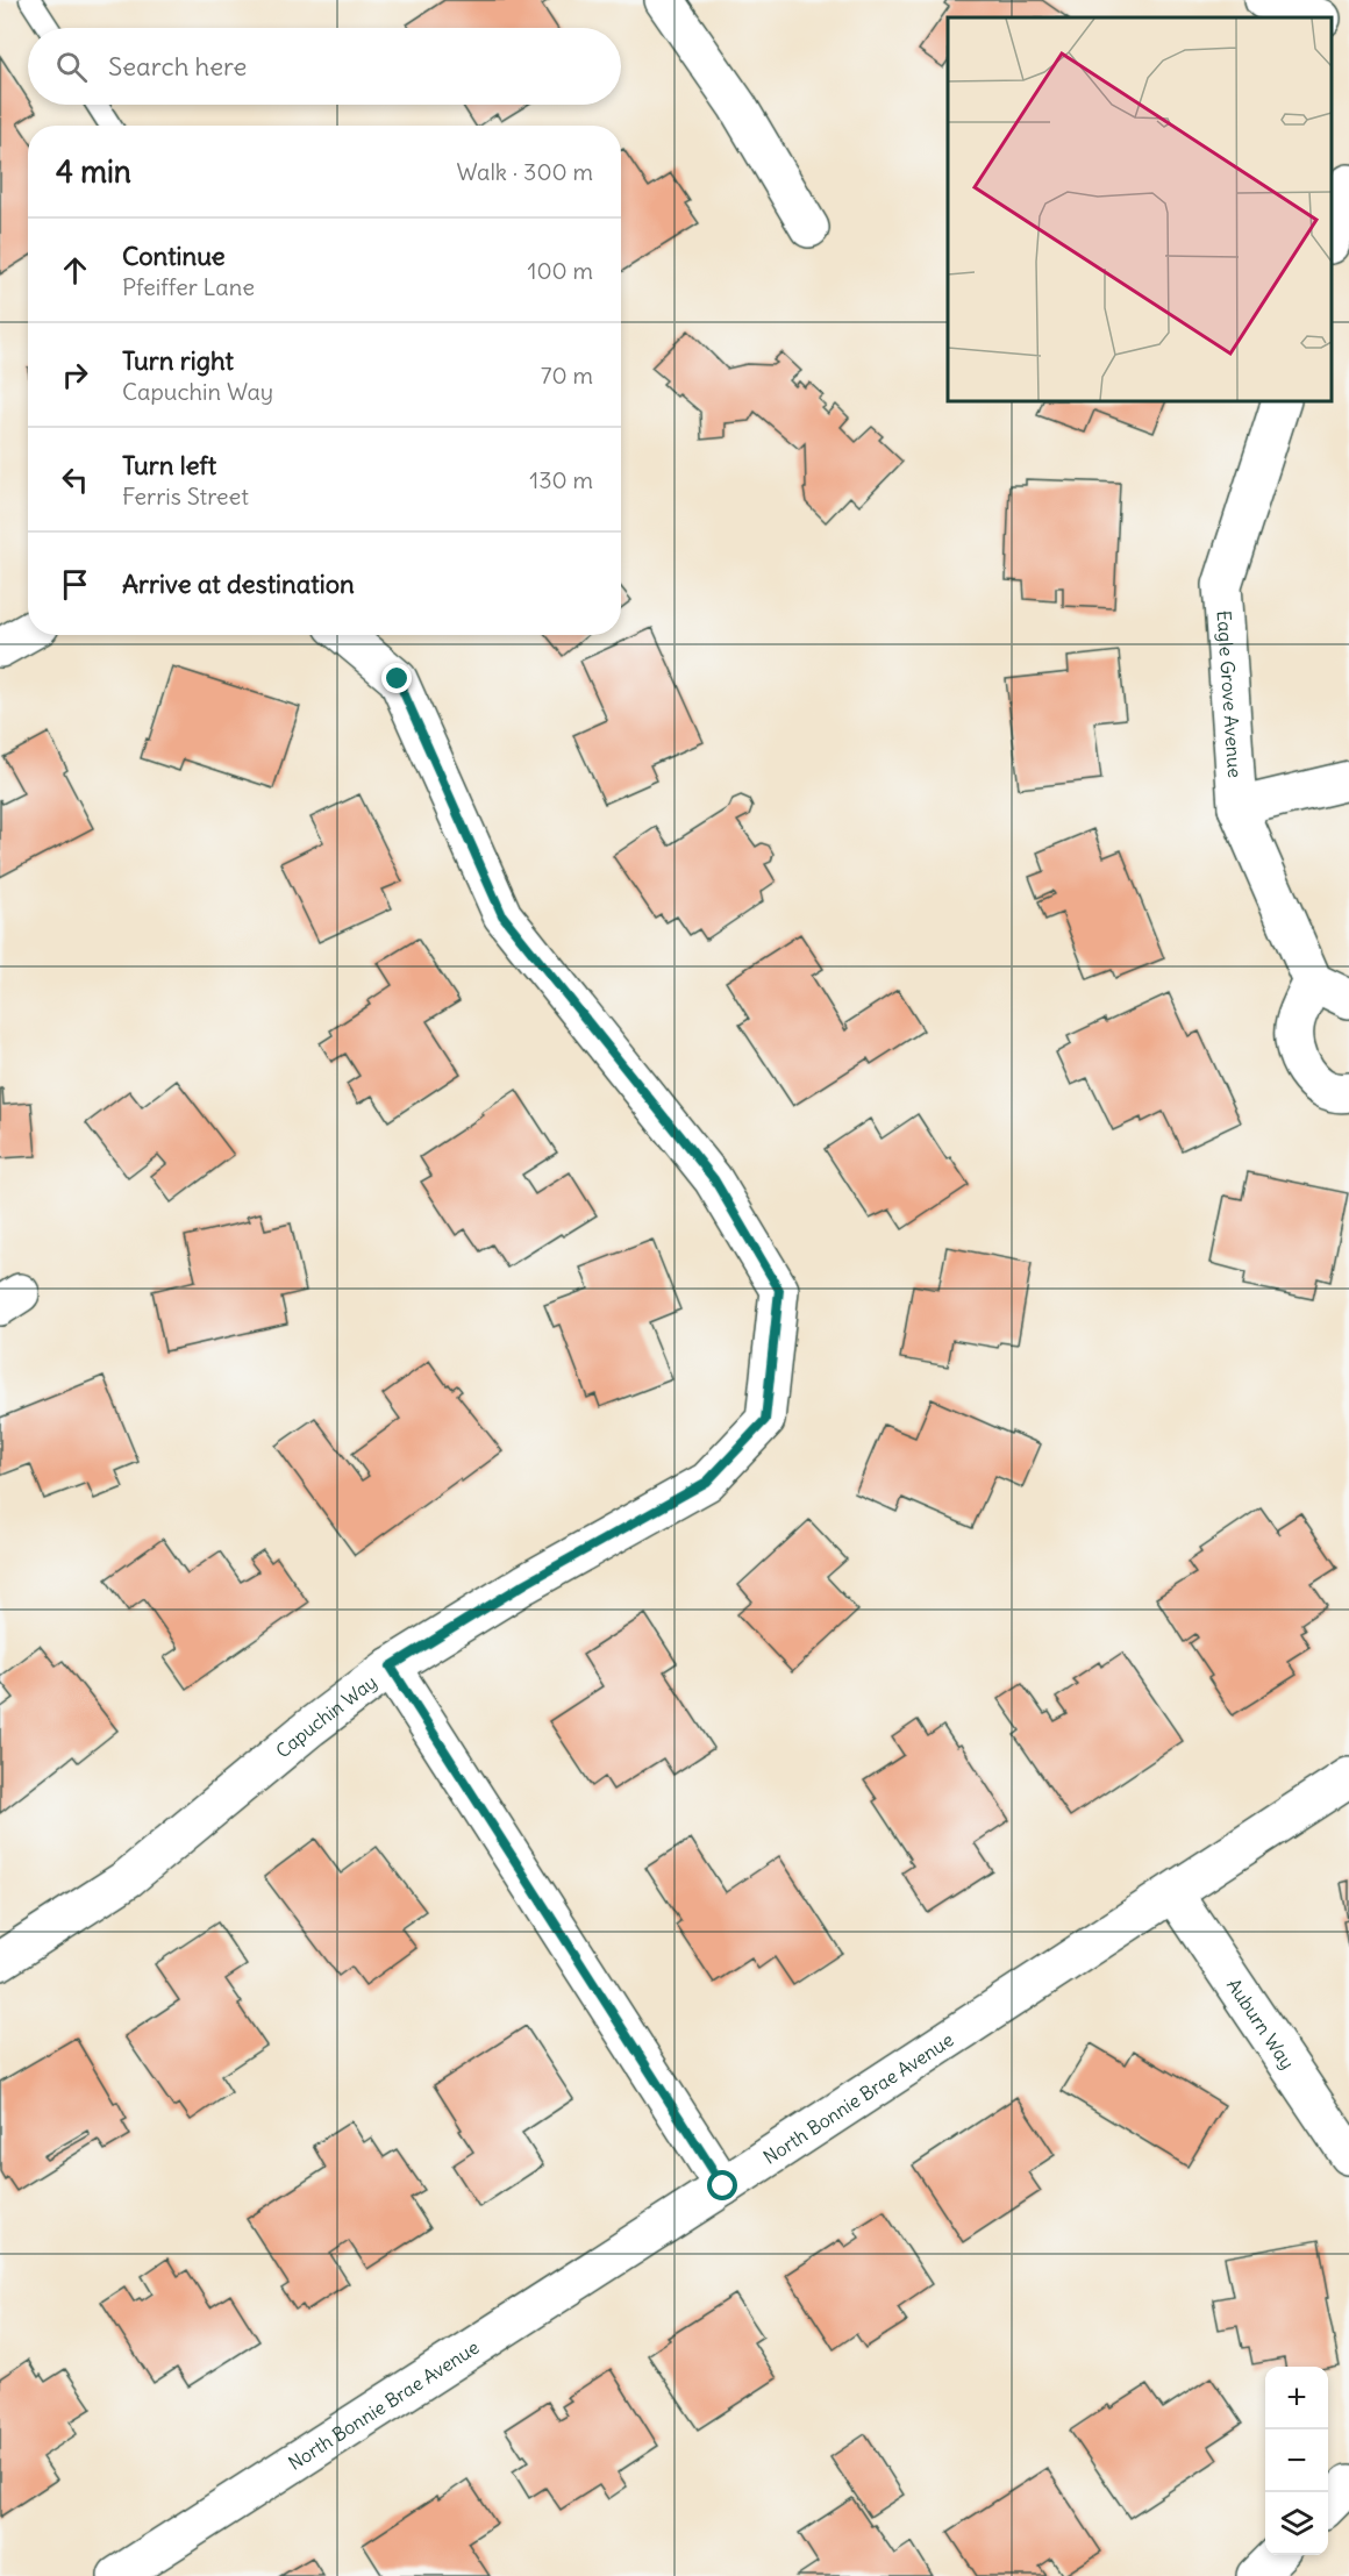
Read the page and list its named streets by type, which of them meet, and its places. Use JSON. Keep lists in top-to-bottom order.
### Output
{
  "streets": {
    "street": [
      "Eagle Grove Avenue",
      "Capuchin Way",
      "Auburn Way",
      "North Bonnie Brae Avenue"
    ]
  },
  "crossings": [
    ["Auburn Way", "North Bonnie Brae Avenue"]
  ],
  "page": {
    "search": "Search here",
    "heading": ["4 min", "Walk · 300 m"],
    "list": [
      ["Continue", "Pfeiffer Lane", "100 m"],
      ["Turn right", "Capuchin Way", "70 m"],
      ["Turn left", "Ferris Street", "130 m"],
      "Arrive at destination"
    ],
    "map_buttons": ["+", "−"]
  }
}
